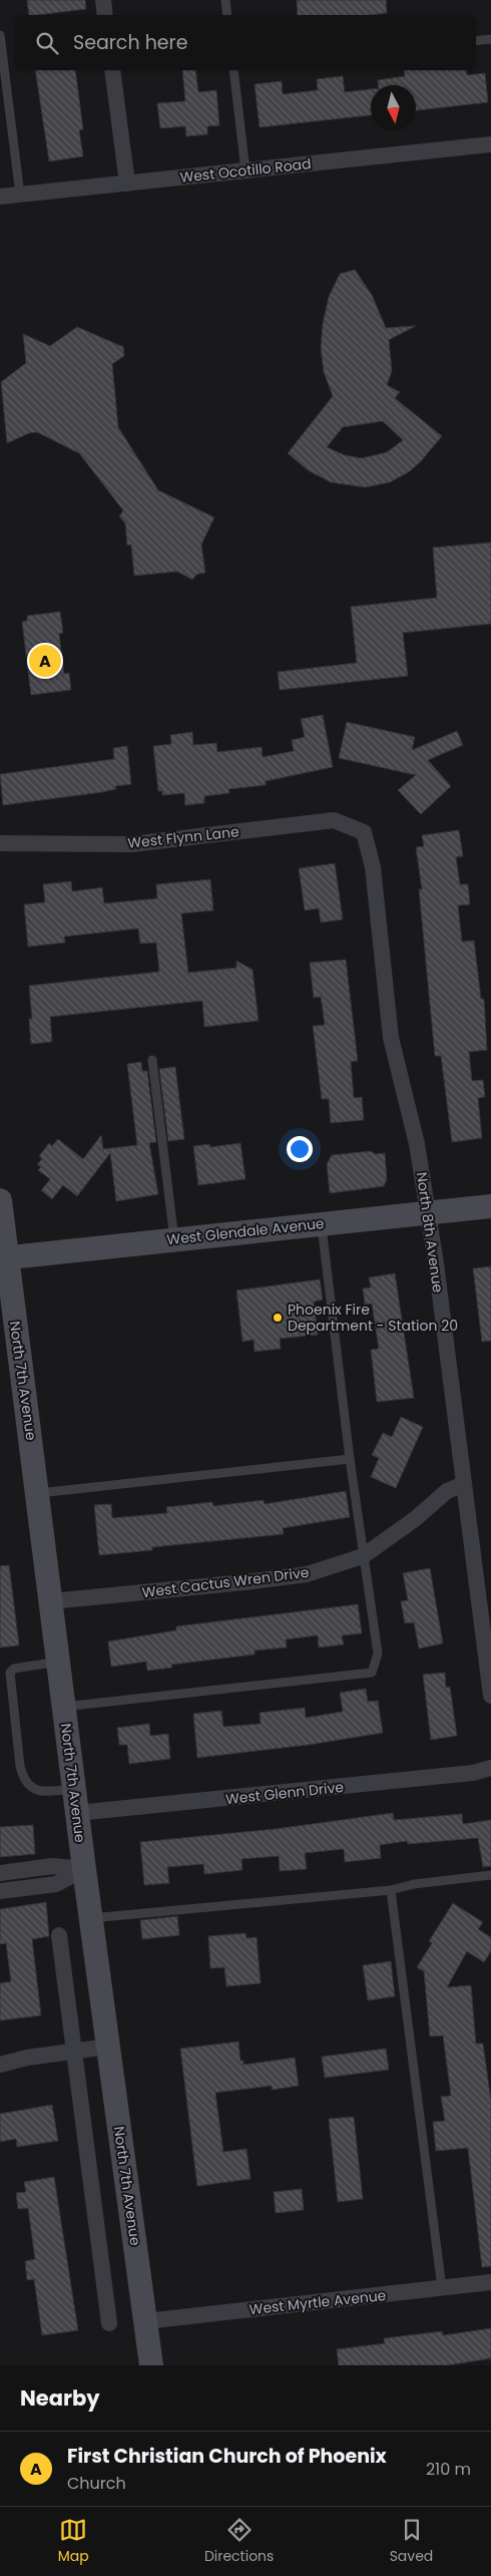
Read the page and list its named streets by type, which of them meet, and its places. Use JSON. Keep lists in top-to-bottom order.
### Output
{
  "streets": {
    "main road": ["West Glendale Avenue", "North 7th Avenue"],
    "street": [
      "West Ocotillo Road",
      "West Flynn Lane",
      "North 8th Avenue",
      "West Cactus Wren Drive",
      "West Glenn Drive",
      "West Myrtle Avenue"
    ]
  },
  "crossings": [
    ["West Flynn Lane", "North 8th Avenue"],
    ["West Glendale Avenue", "North 8th Avenue"],
    ["West Glendale Avenue", "North 7th Avenue"],
    ["North 8th Avenue", "West Cactus Wren Drive"],
    ["North 7th Avenue", "West Cactus Wren Drive"],
    ["North 7th Avenue", "West Glenn Drive"],
    ["North 7th Avenue", "West Myrtle Avenue"]
  ],
  "places": ["Phoenix Fire Department - Station 20"],
  "north": "bottom",
  "page": {
    "search": "Search here",
    "pins": "A",
    "heading": "Nearby",
    "list": [
      {
        "mark": "A",
        "name": "First Christian Church of Phoenix",
        "note": "Church",
        "value": "210 m"
      }
    ],
    "nav": ["Map", "Directions", "Saved"]
  }
}
